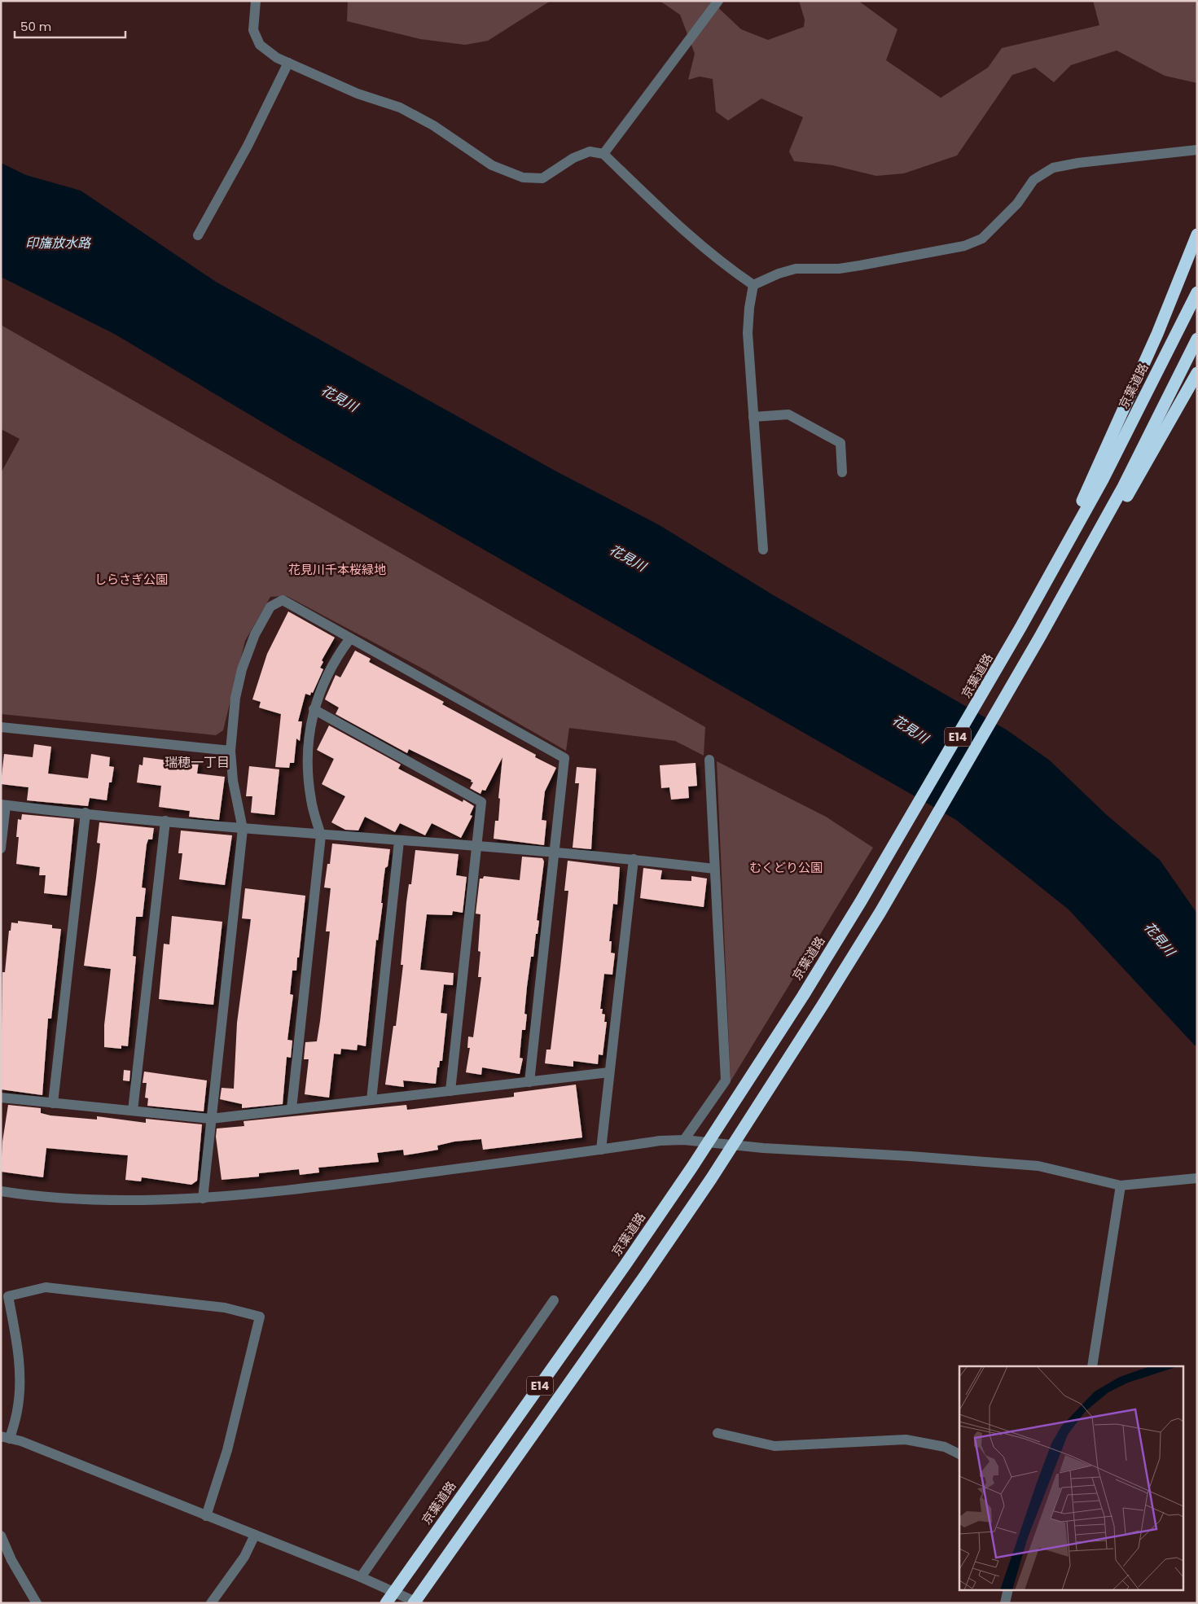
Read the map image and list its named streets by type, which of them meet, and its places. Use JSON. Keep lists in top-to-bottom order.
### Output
{
  "streets": {
    "highway": ["京葉道路", "E14"]
  },
  "districts": ["瑞穂一丁目"],
  "water": ["印旛放水路", "花見川"],
  "parks": ["花見川千本桜緑地", "しらさぎ公園", "むくどり公園"],
  "scale_bar": "50 m"
}
